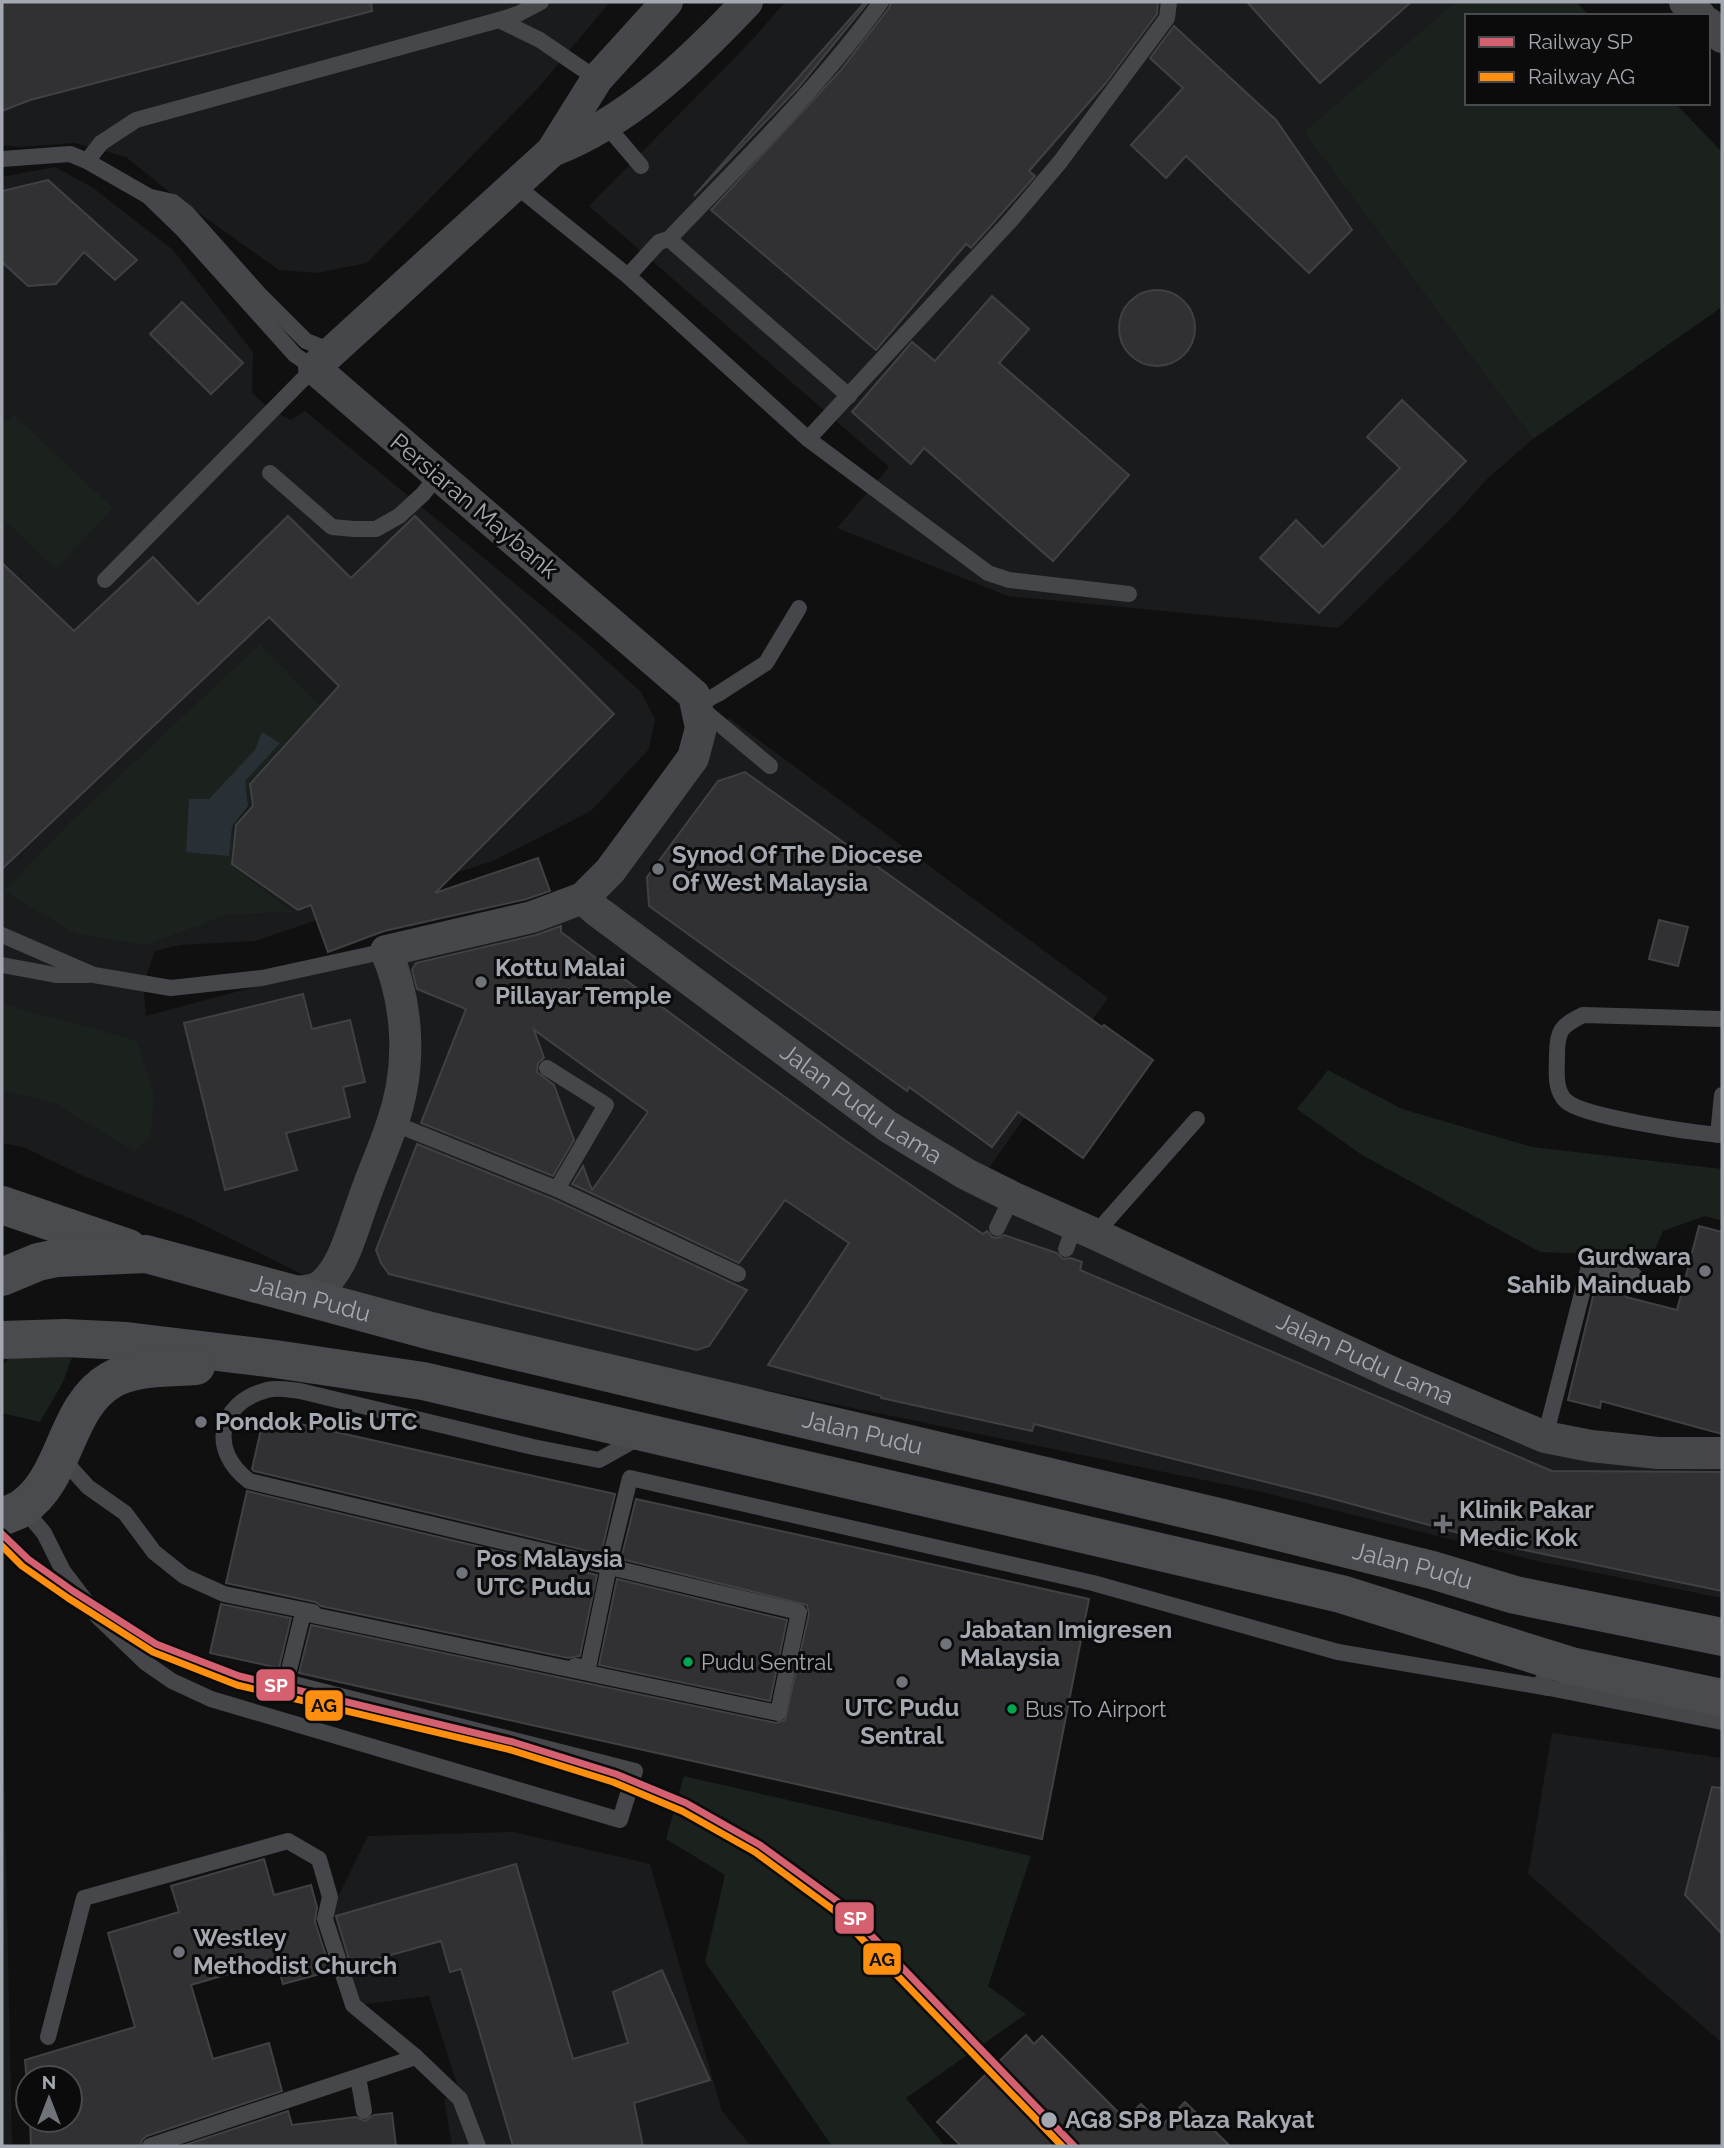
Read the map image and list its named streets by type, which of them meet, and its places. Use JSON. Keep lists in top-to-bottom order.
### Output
{
  "streets": {
    "main road": ["Jalan Pudu"],
    "street": ["Persiaran Maybank", "Jalan Pudu Lama"]
  },
  "places": {
    "other": [
      "Synod Of The Diocese Of West Malaysia",
      "Kottu Malai Pillayar Temple",
      "Gurdwara Sahib Mainduab",
      "Pondok Polis UTC",
      "Pos Malaysia UTC Pudu",
      "Jabatan Imigresen Malaysia",
      "Pudu Sentral",
      "UTC Pudu Sentral",
      "Bus To Airport",
      "Westley Methodist Church",
      "AG8 SP8 Plaza Rakyat"
    ],
    "health": ["Klinik Pakar Medic Kok"]
  },
  "lines": ["rail line SP", "rail line AG"],
  "legend": ["Railway SP", "Railway AG"],
  "north": "top"
}
